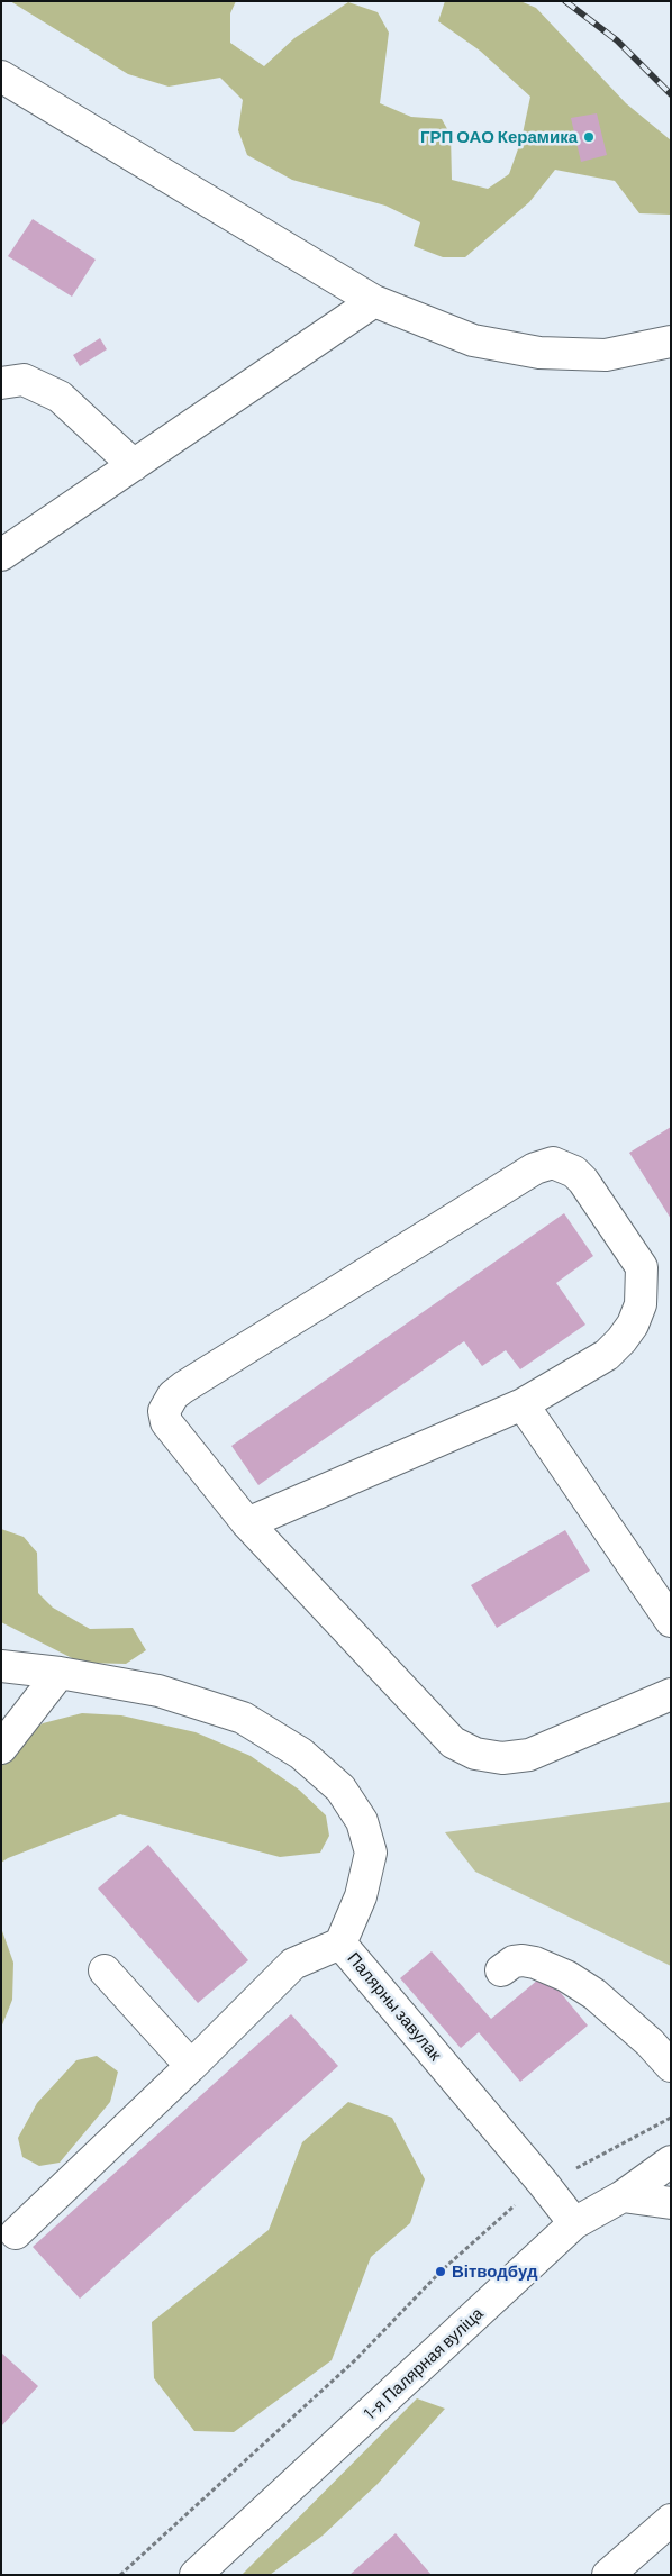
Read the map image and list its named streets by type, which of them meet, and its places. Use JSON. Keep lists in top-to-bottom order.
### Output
{
  "streets": {
    "street": ["Палярны завулак", "1-я Палярная вуліца"]
  },
  "crossings": [
    ["Палярны завулак", "1-я Палярная вуліца"]
  ],
  "places": ["ГРП ОАО Керамика", "Вітводбуд"]
}
